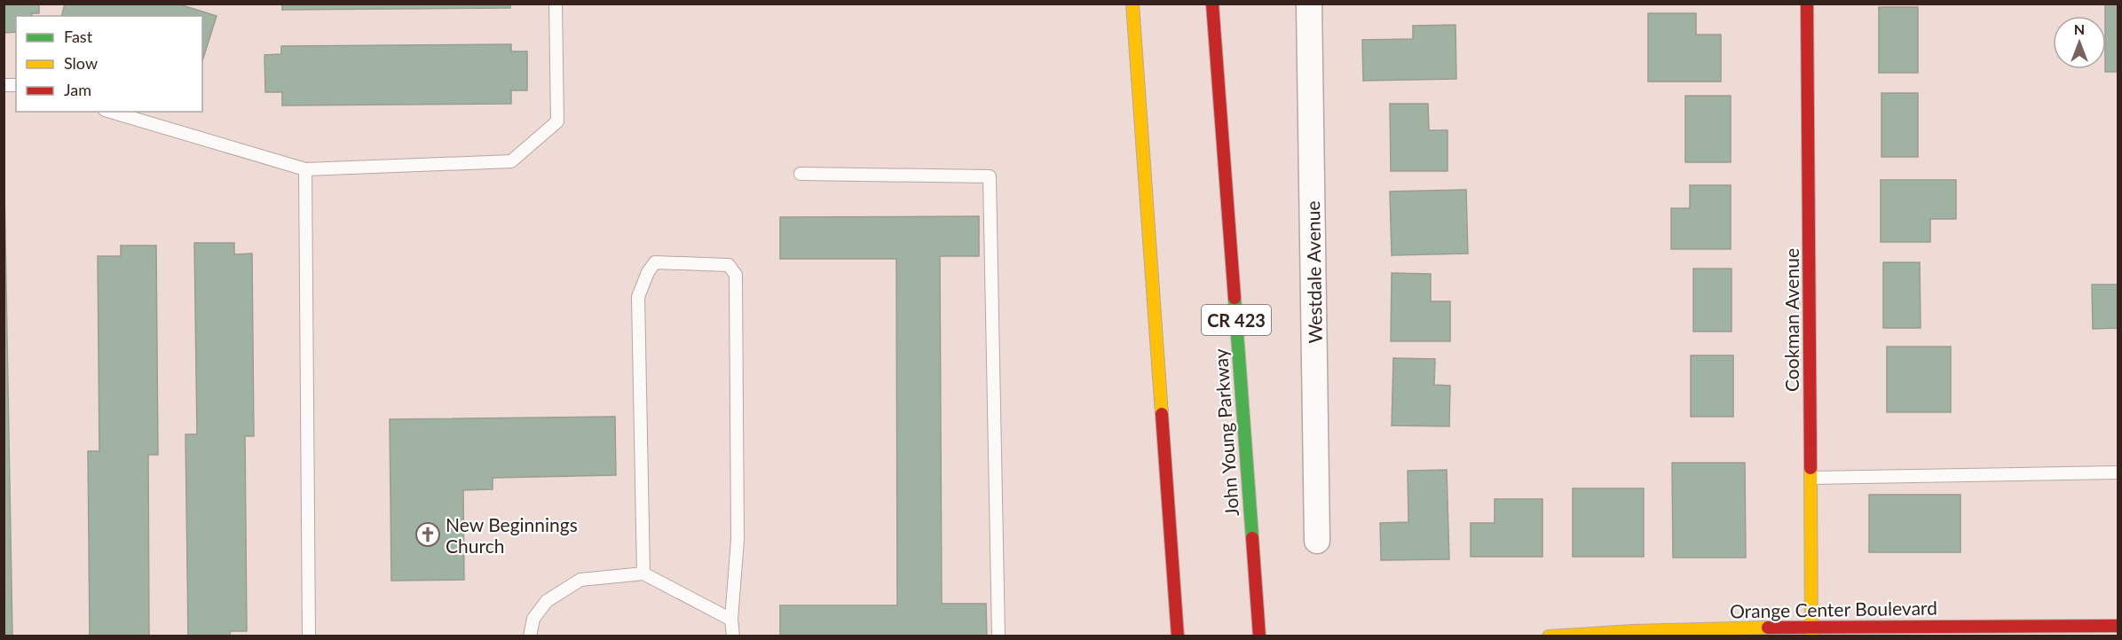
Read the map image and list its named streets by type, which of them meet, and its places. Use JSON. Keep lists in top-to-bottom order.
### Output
{
  "streets": {
    "main road": [
      "CR 423",
      "Cookman Avenue",
      "John Young Parkway",
      "Orange Center Boulevard"
    ],
    "street": ["Westdale Avenue"]
  },
  "crossings": [
    ["Cookman Avenue", "Orange Center Boulevard"]
  ],
  "places": {
    "church": ["New Beginnings Church"]
  },
  "legend": ["Fast", "Slow", "Jam"],
  "north": "top"
}
